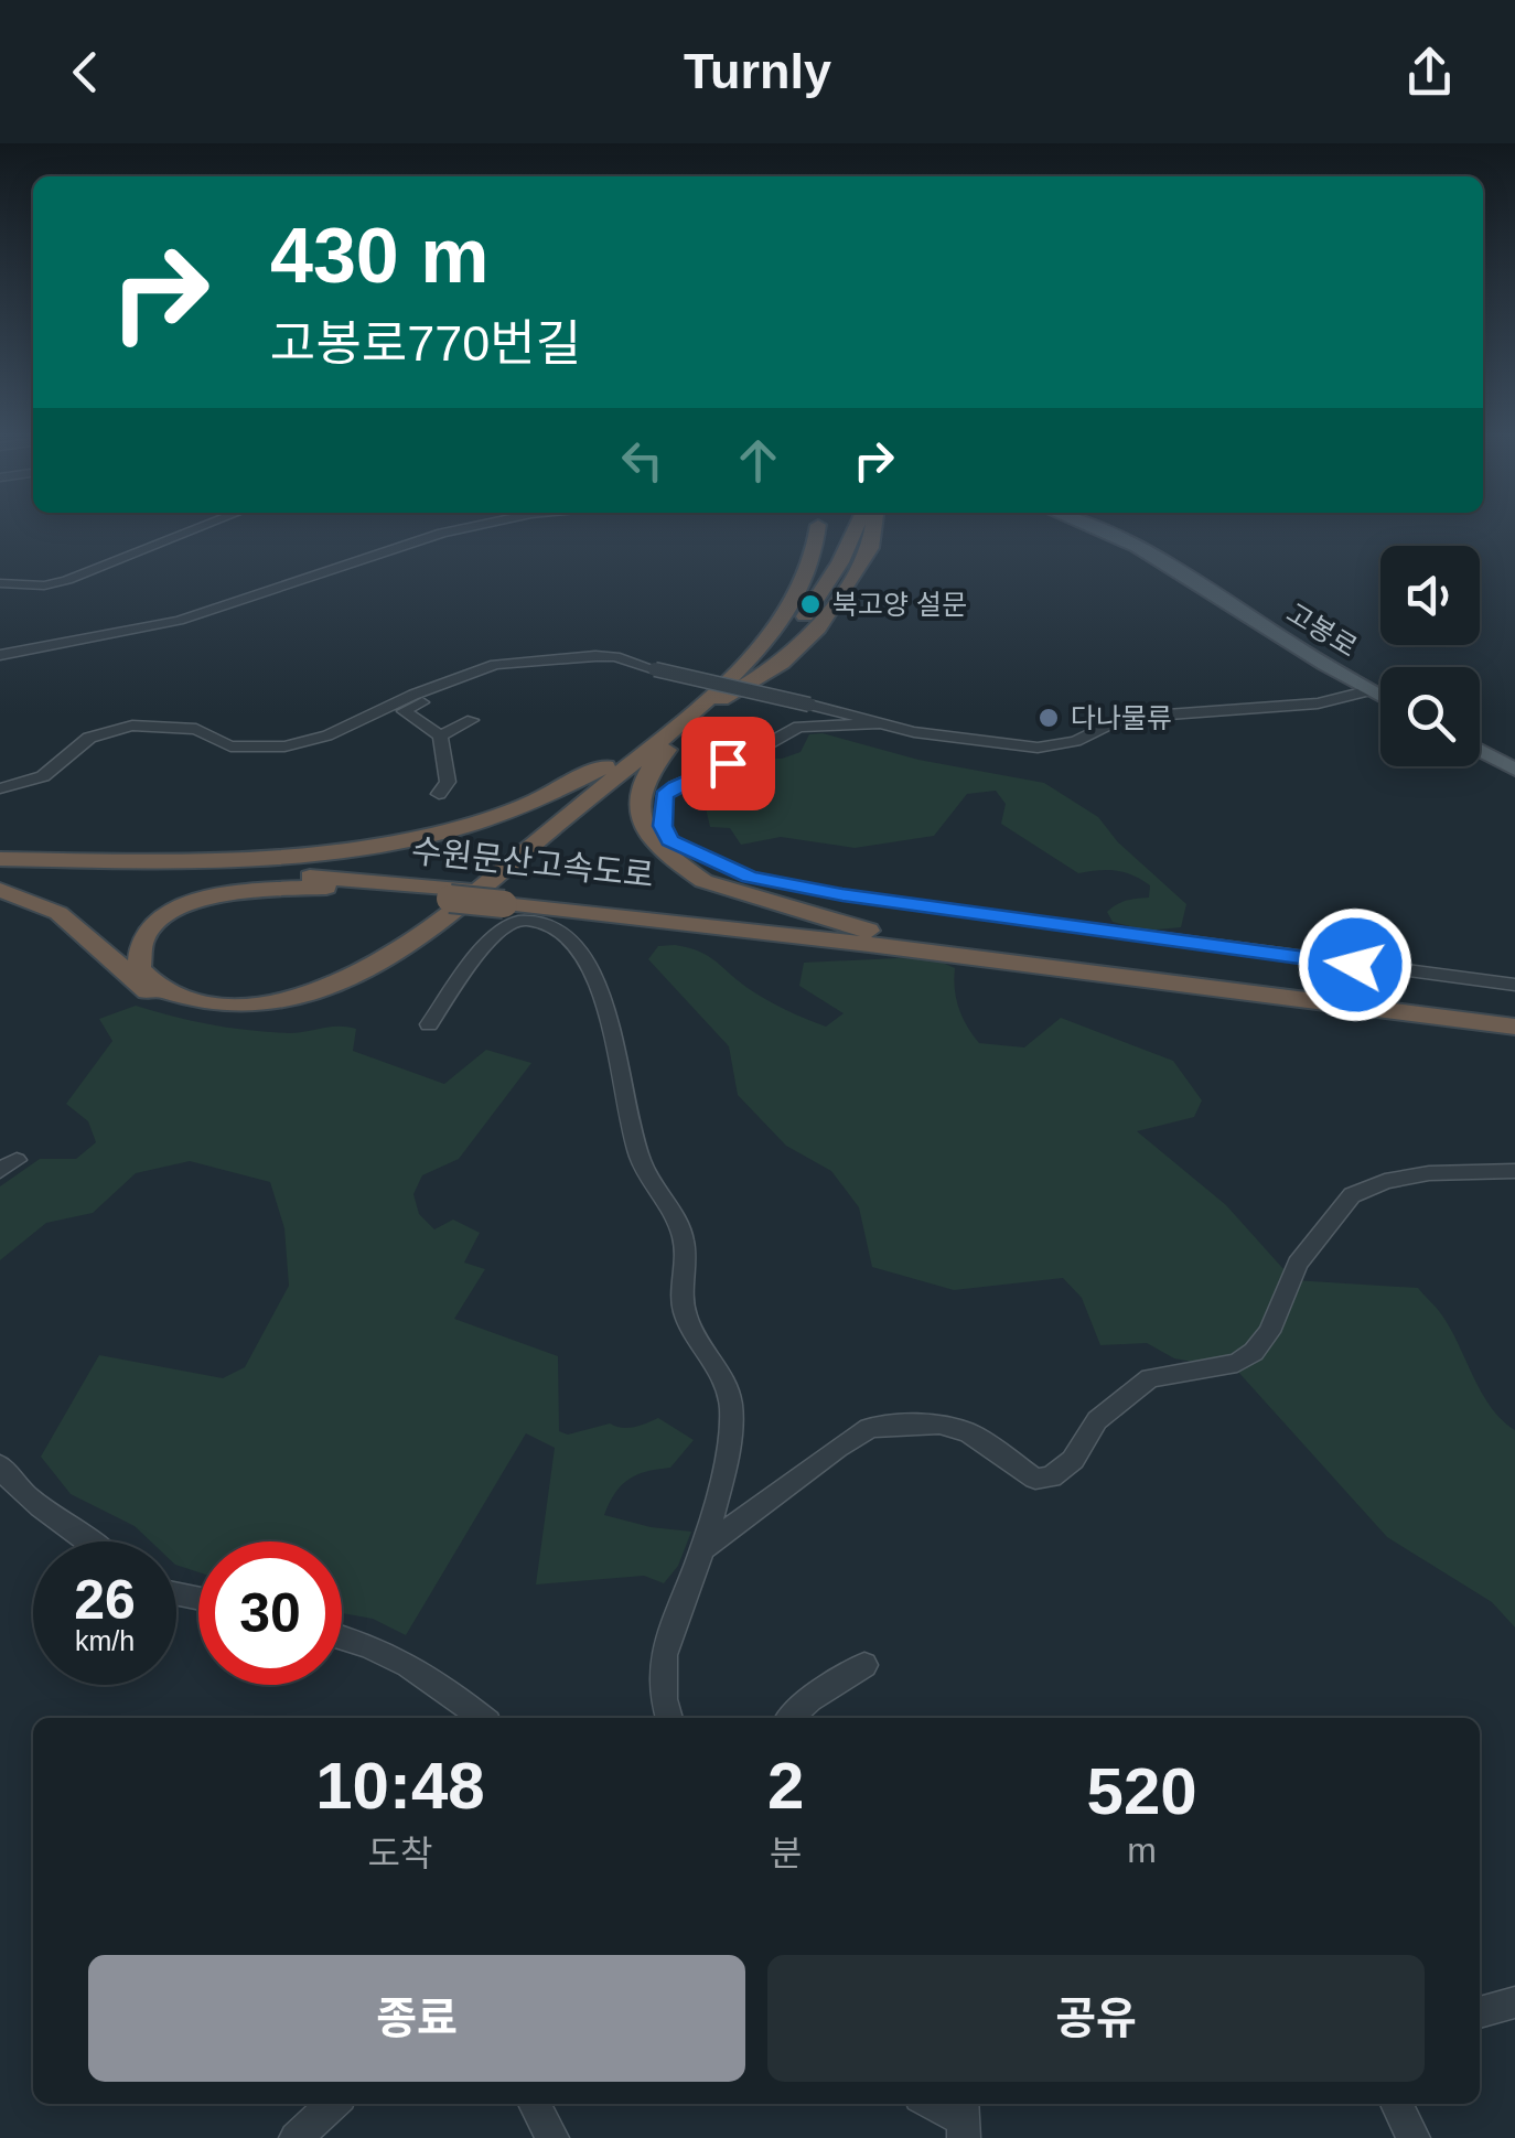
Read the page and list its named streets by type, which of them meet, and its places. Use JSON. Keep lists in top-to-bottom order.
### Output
{
  "streets": {
    "highway": ["수원문산고속도로"],
    "main road": ["고봉로"]
  },
  "places": ["북고양 설문", "다나물류"],
  "page": {
    "header": "Turnly",
    "turn": ["430 m", "고봉로770번길"],
    "speed": "26 km/h",
    "limit": "30",
    "eta": [
      "10:48",
      "도착",
      "2",
      "분",
      "520",
      "m"
    ],
    "buttons": ["종료", "공유"]
  }
}
